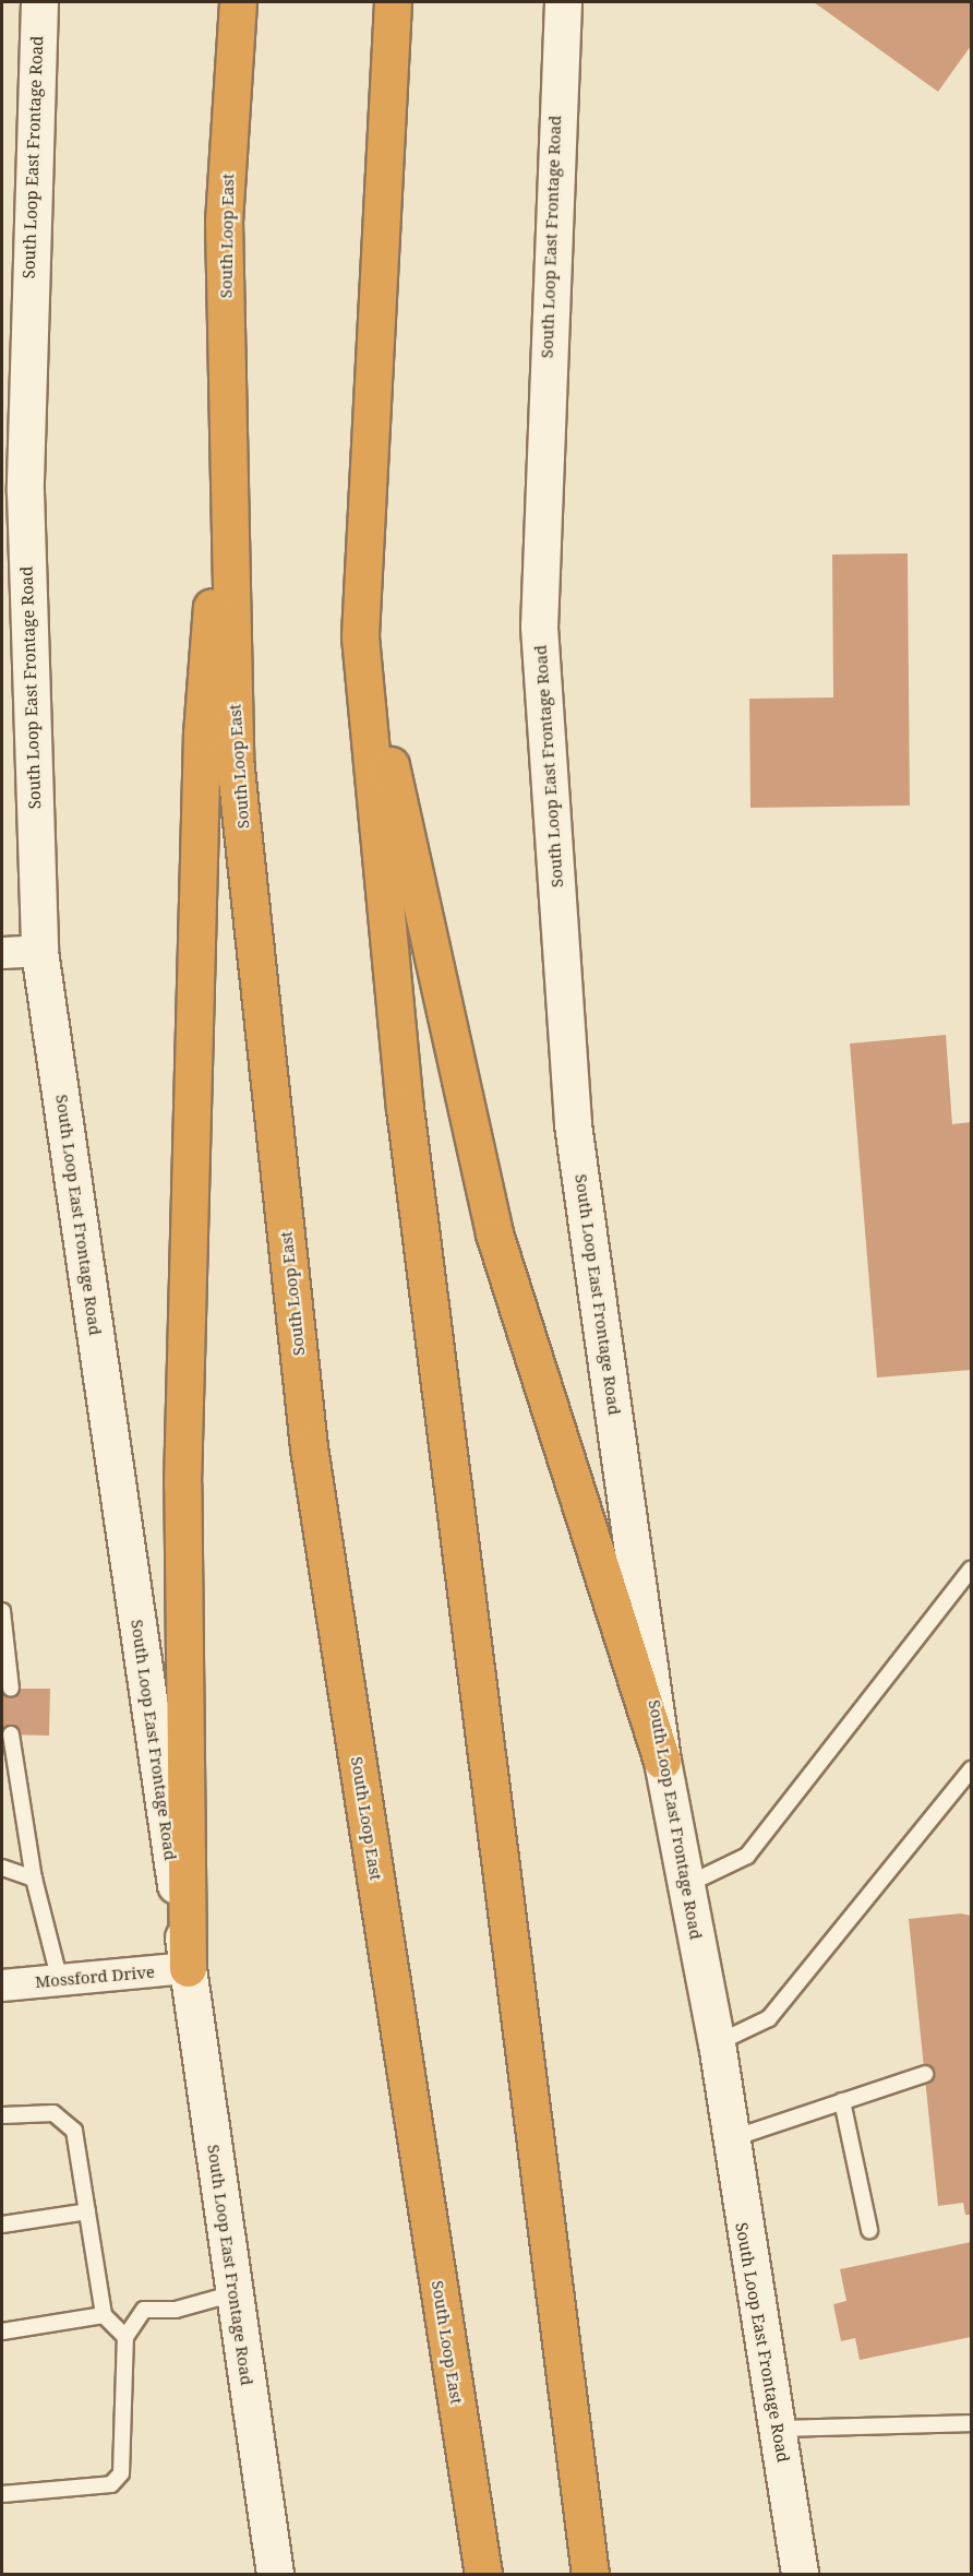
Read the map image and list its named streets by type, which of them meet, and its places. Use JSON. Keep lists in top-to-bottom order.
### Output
{
  "streets": {
    "highway": ["South Loop East"],
    "main road": ["South Loop East Frontage Road"],
    "street": ["Mossford Drive"]
  },
  "crossings": [
    ["South Loop East Frontage Road", "Mossford Drive"]
  ]
}
